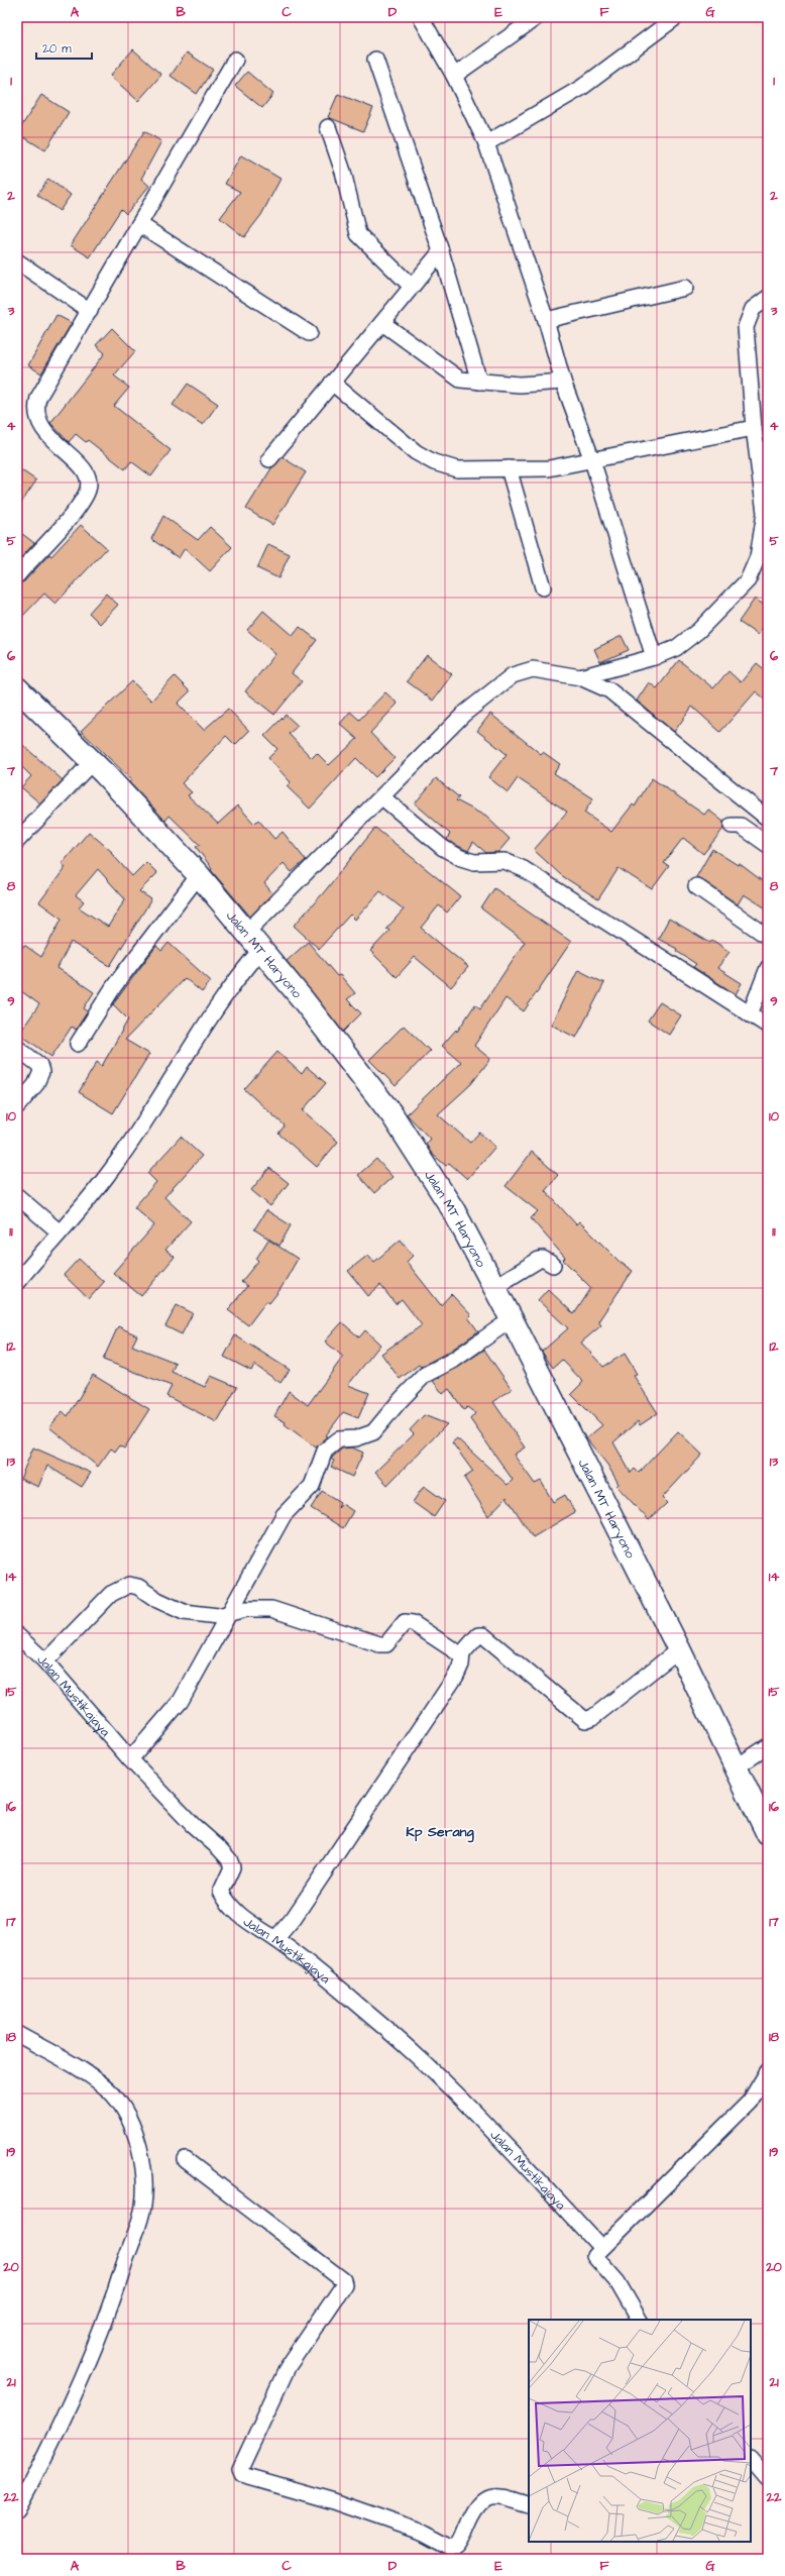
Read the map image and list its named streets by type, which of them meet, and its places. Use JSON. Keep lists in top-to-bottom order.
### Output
{
  "streets": {
    "main road": ["Jalan MT Haryono"],
    "street": ["Jalan Mustikajaya"]
  },
  "districts": ["Kp Serang"],
  "scale_bar": "20 m",
  "grid": {
    "columns": [
      "A",
      "B",
      "C",
      "D",
      "E",
      "F",
      "G"
    ],
    "rows": [
      "1",
      "2",
      "3",
      "4",
      "5",
      "6",
      "7",
      "8",
      "9",
      "10",
      "11",
      "12",
      "13",
      "14",
      "15",
      "16",
      "17",
      "18",
      "19",
      "20",
      "21",
      "22"
    ]
  }
}
